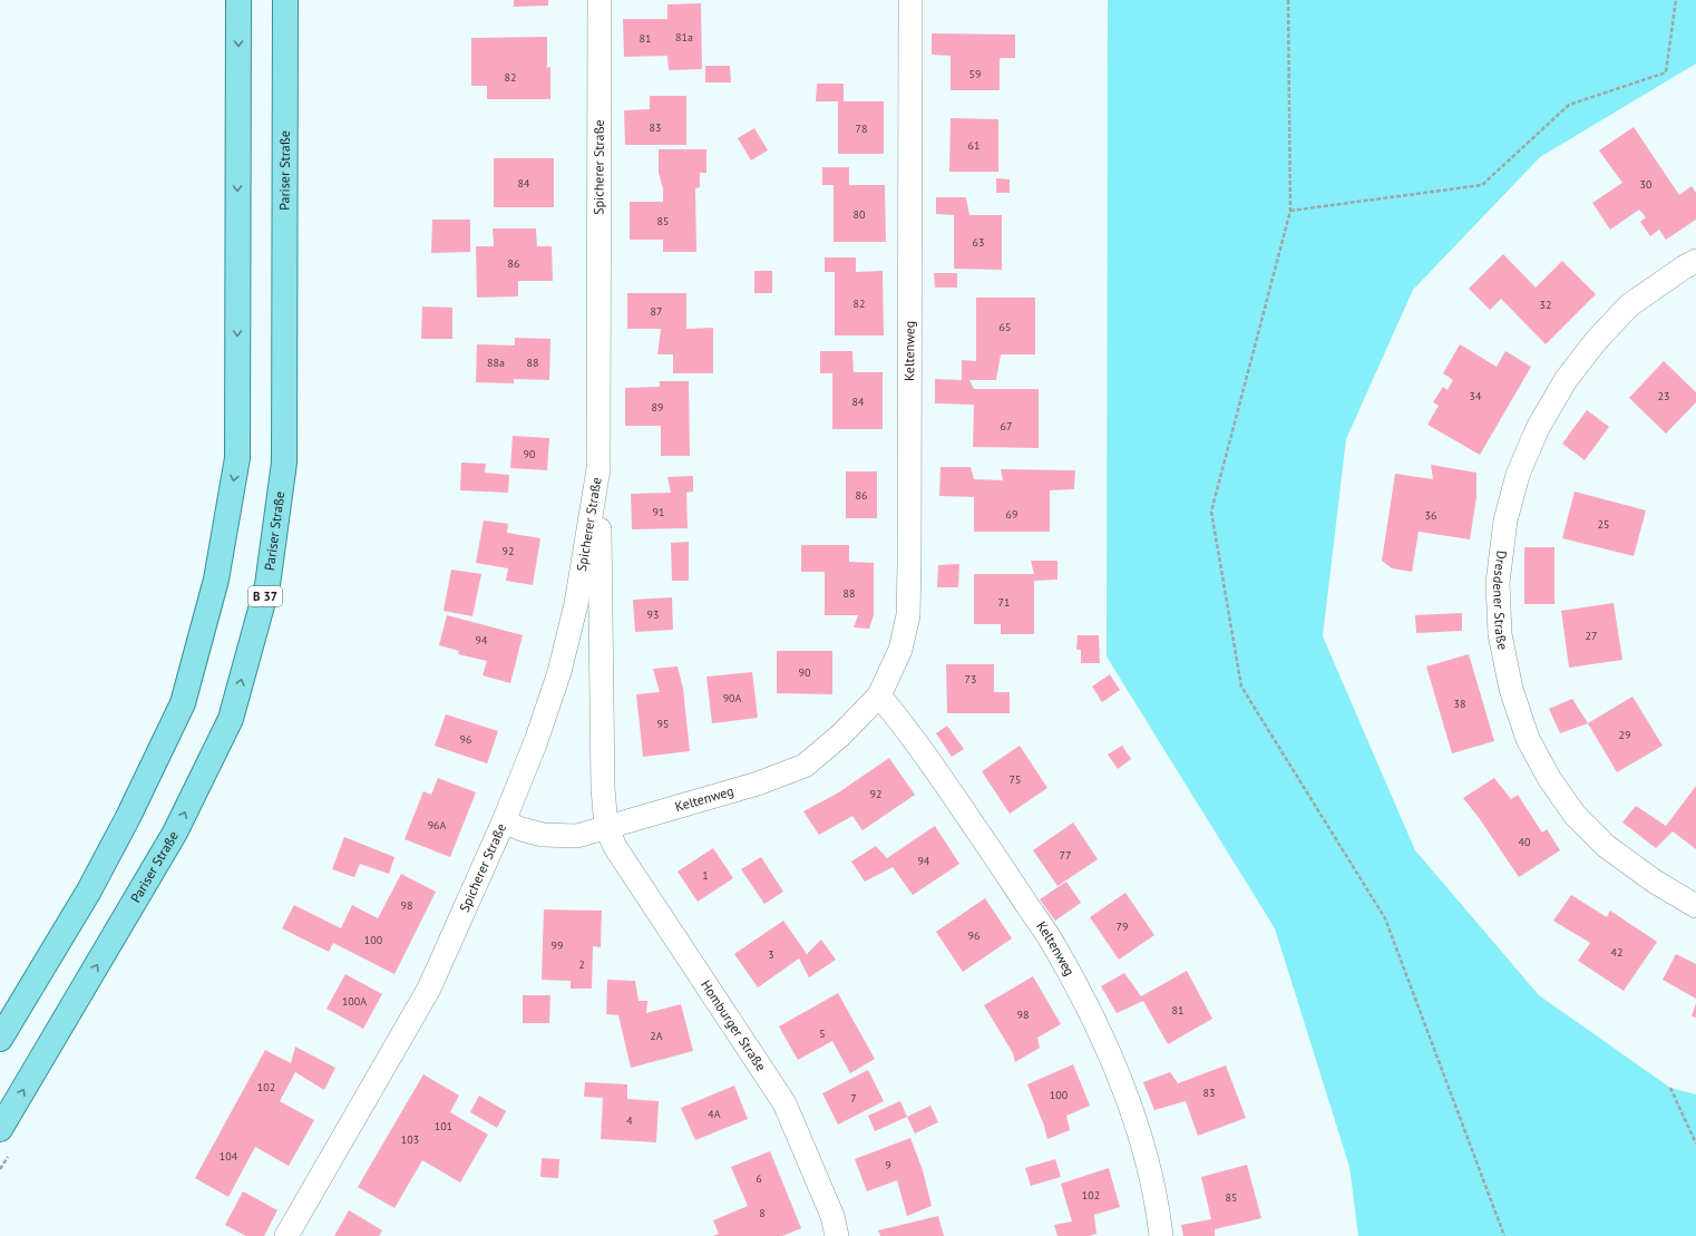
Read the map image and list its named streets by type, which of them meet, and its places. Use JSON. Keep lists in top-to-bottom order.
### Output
{
  "streets": {
    "main road": ["Pariser Straße", "B 37"],
    "street": [
      "Spicherer Straße",
      "Keltenweg",
      "Dresdener Straße",
      "Homburger Straße"
    ]
  },
  "crossings": [
    ["Spicherer Straße", "Keltenweg"],
    ["Spicherer Straße", "Homburger Straße"],
    ["Keltenweg", "Homburger Straße"]
  ],
  "house_numbers": [
    "81a",
    "81",
    "59",
    "82",
    "83",
    "78",
    "61",
    "84",
    "30",
    "80",
    "85",
    "63",
    "86",
    "82",
    "32",
    "87",
    "65",
    "88a",
    "88",
    "34",
    "23",
    "84",
    "89",
    "67",
    "90",
    "86",
    "91",
    "69",
    "36",
    "25",
    "92",
    "88",
    "71",
    "93",
    "27",
    "94",
    "90",
    "73",
    "90A",
    "38",
    "95",
    "29",
    "96",
    "75",
    "92",
    "96A",
    "40",
    "77",
    "94",
    "1",
    "98",
    "79",
    "96",
    "100",
    "99",
    "42",
    "3",
    "2",
    "100A",
    "81",
    "98",
    "5",
    "2A",
    "102",
    "83",
    "100",
    "7",
    "4A",
    "4",
    "101",
    "103",
    "104",
    "9",
    "6",
    "102",
    "85",
    "8"
  ]
}
